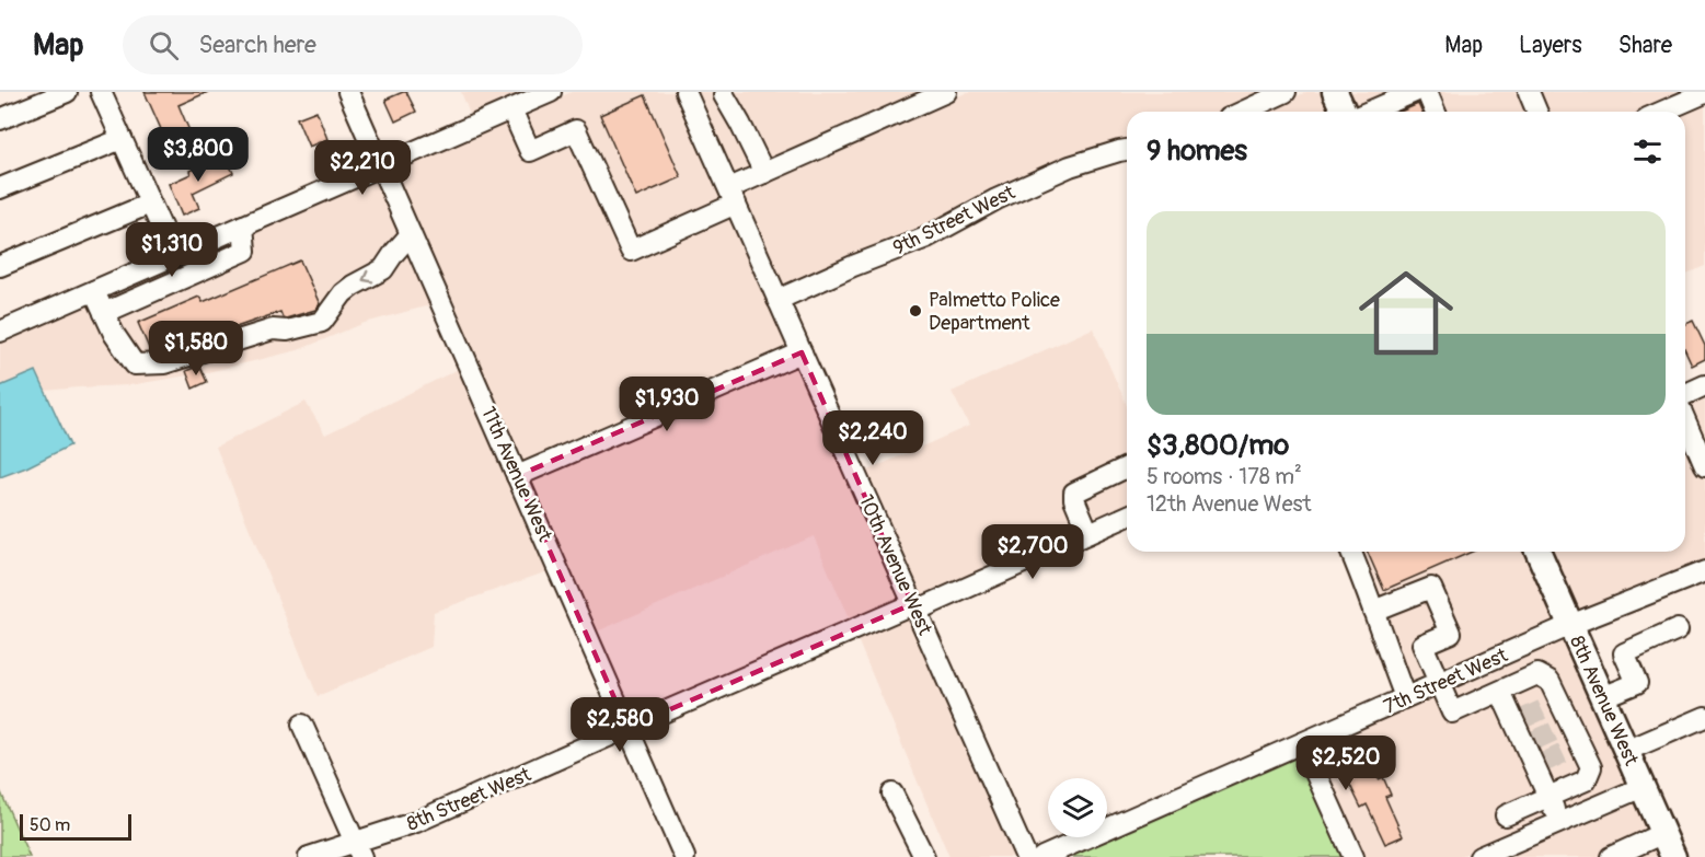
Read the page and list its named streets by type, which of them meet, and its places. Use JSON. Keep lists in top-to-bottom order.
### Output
{
  "streets": {
    "main road": ["8th Avenue West"],
    "street": [
      "9th Street West",
      "11th Avenue West",
      "10th Avenue West",
      "7th Street West",
      "8th Street West"
    ]
  },
  "crossings": [
    ["9th Street West", "10th Avenue West"],
    ["11th Avenue West", "8th Street West"],
    ["10th Avenue West", "8th Street West"],
    ["7th Street West", "8th Avenue West"]
  ],
  "places": ["Palmetto Police Department"],
  "scale_bar": "50 m",
  "page": {
    "header": "Map",
    "search": "Search here",
    "nav": ["Map", "Layers", "Share"],
    "heading": "9 homes",
    "price": [
      "$3,800",
      "$2,210",
      "$1,310",
      "$1,580",
      "$1,930",
      "$2,240",
      "$2,700",
      "$2,580",
      "$2,520"
    ],
    "list": [
      {
        "name": "$3,800/mo",
        "note": "5 rooms · 178 m² · 12th Avenue West"
      }
    ],
    "scale": "50 m"
  }
}
